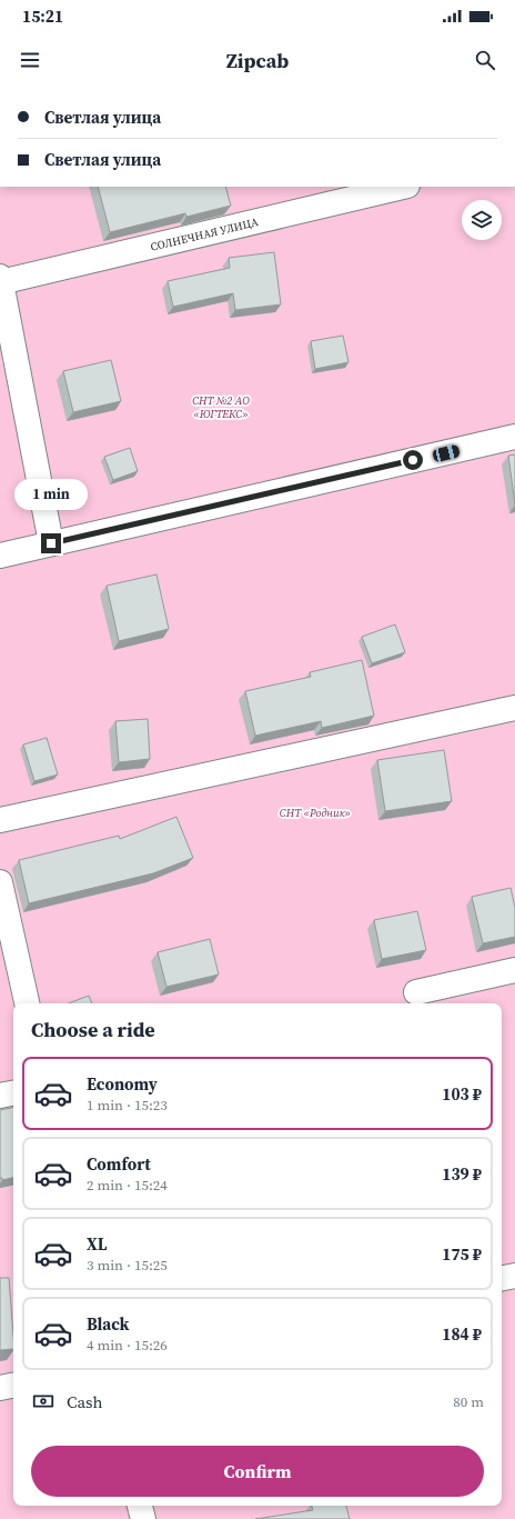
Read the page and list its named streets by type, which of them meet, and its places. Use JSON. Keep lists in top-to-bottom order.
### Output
{
  "streets": {
    "street": ["СОЛНЕЧНАЯ УЛИЦА"]
  },
  "parks": ["СНТ №2 АО «ЮГТЕКС»", "СНТ «Родник»"],
  "page": {
    "status": "15:21",
    "header": "Zipcab",
    "banner": ["Светлая улица", "Светлая улица"],
    "bubble": "1 min",
    "heading": "Choose a ride",
    "list": [
      {
        "name": "Economy",
        "note": "1 min · 15:23",
        "value": "103 ₽"
      },
      {
        "name": "Comfort",
        "note": "2 min · 15:24",
        "value": "139 ₽"
      },
      {
        "name": "XL",
        "note": "3 min · 15:25",
        "value": "175 ₽"
      },
      {
        "name": "Black",
        "note": "4 min · 15:26",
        "value": "184 ₽"
      }
    ],
    "pay": ["Cash", "80 m"],
    "buttons": "Confirm"
  }
}
